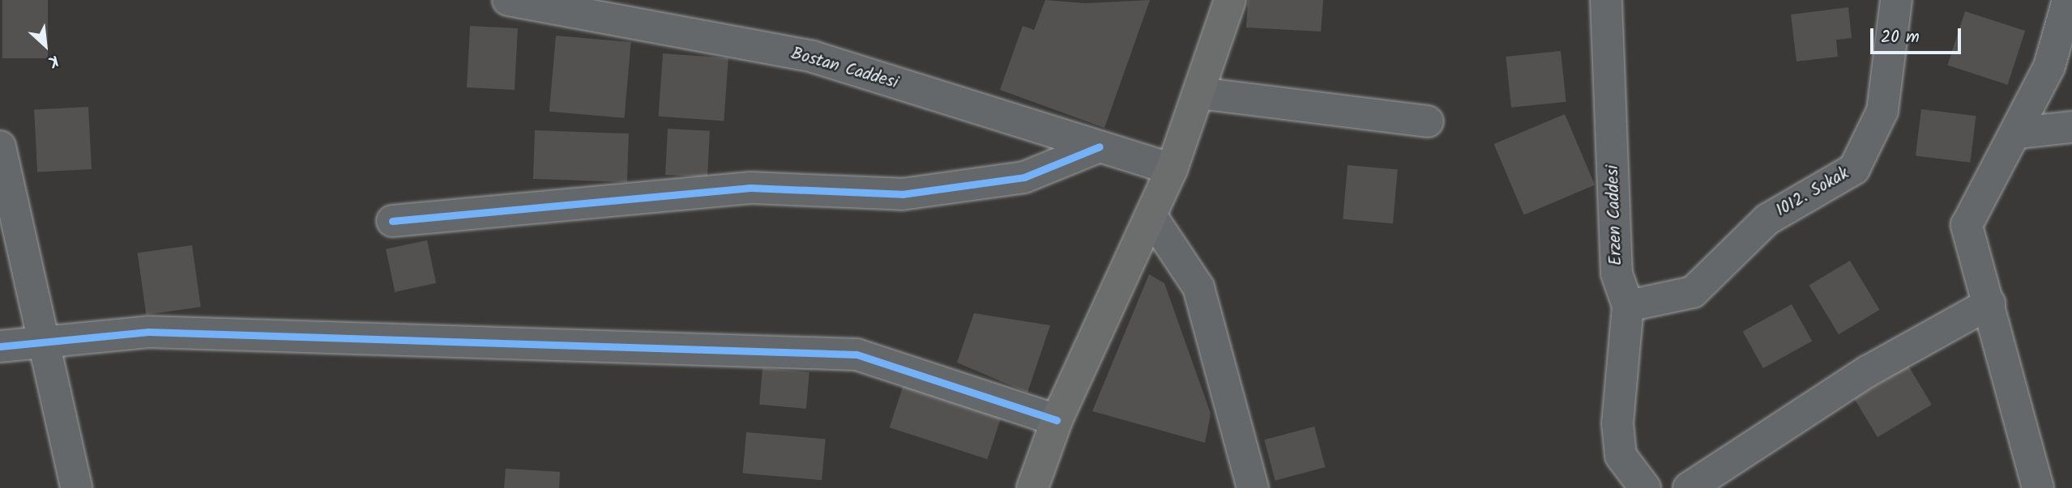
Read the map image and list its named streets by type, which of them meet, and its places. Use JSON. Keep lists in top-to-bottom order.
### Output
{
  "streets": {
    "street": ["Bostan Caddesi", "1012. Sokak", "Erzen Caddesi"]
  },
  "crossings": [
    ["1012. Sokak", "Erzen Caddesi"]
  ],
  "scale_bar": "20 m",
  "north": "bottom right"
}
